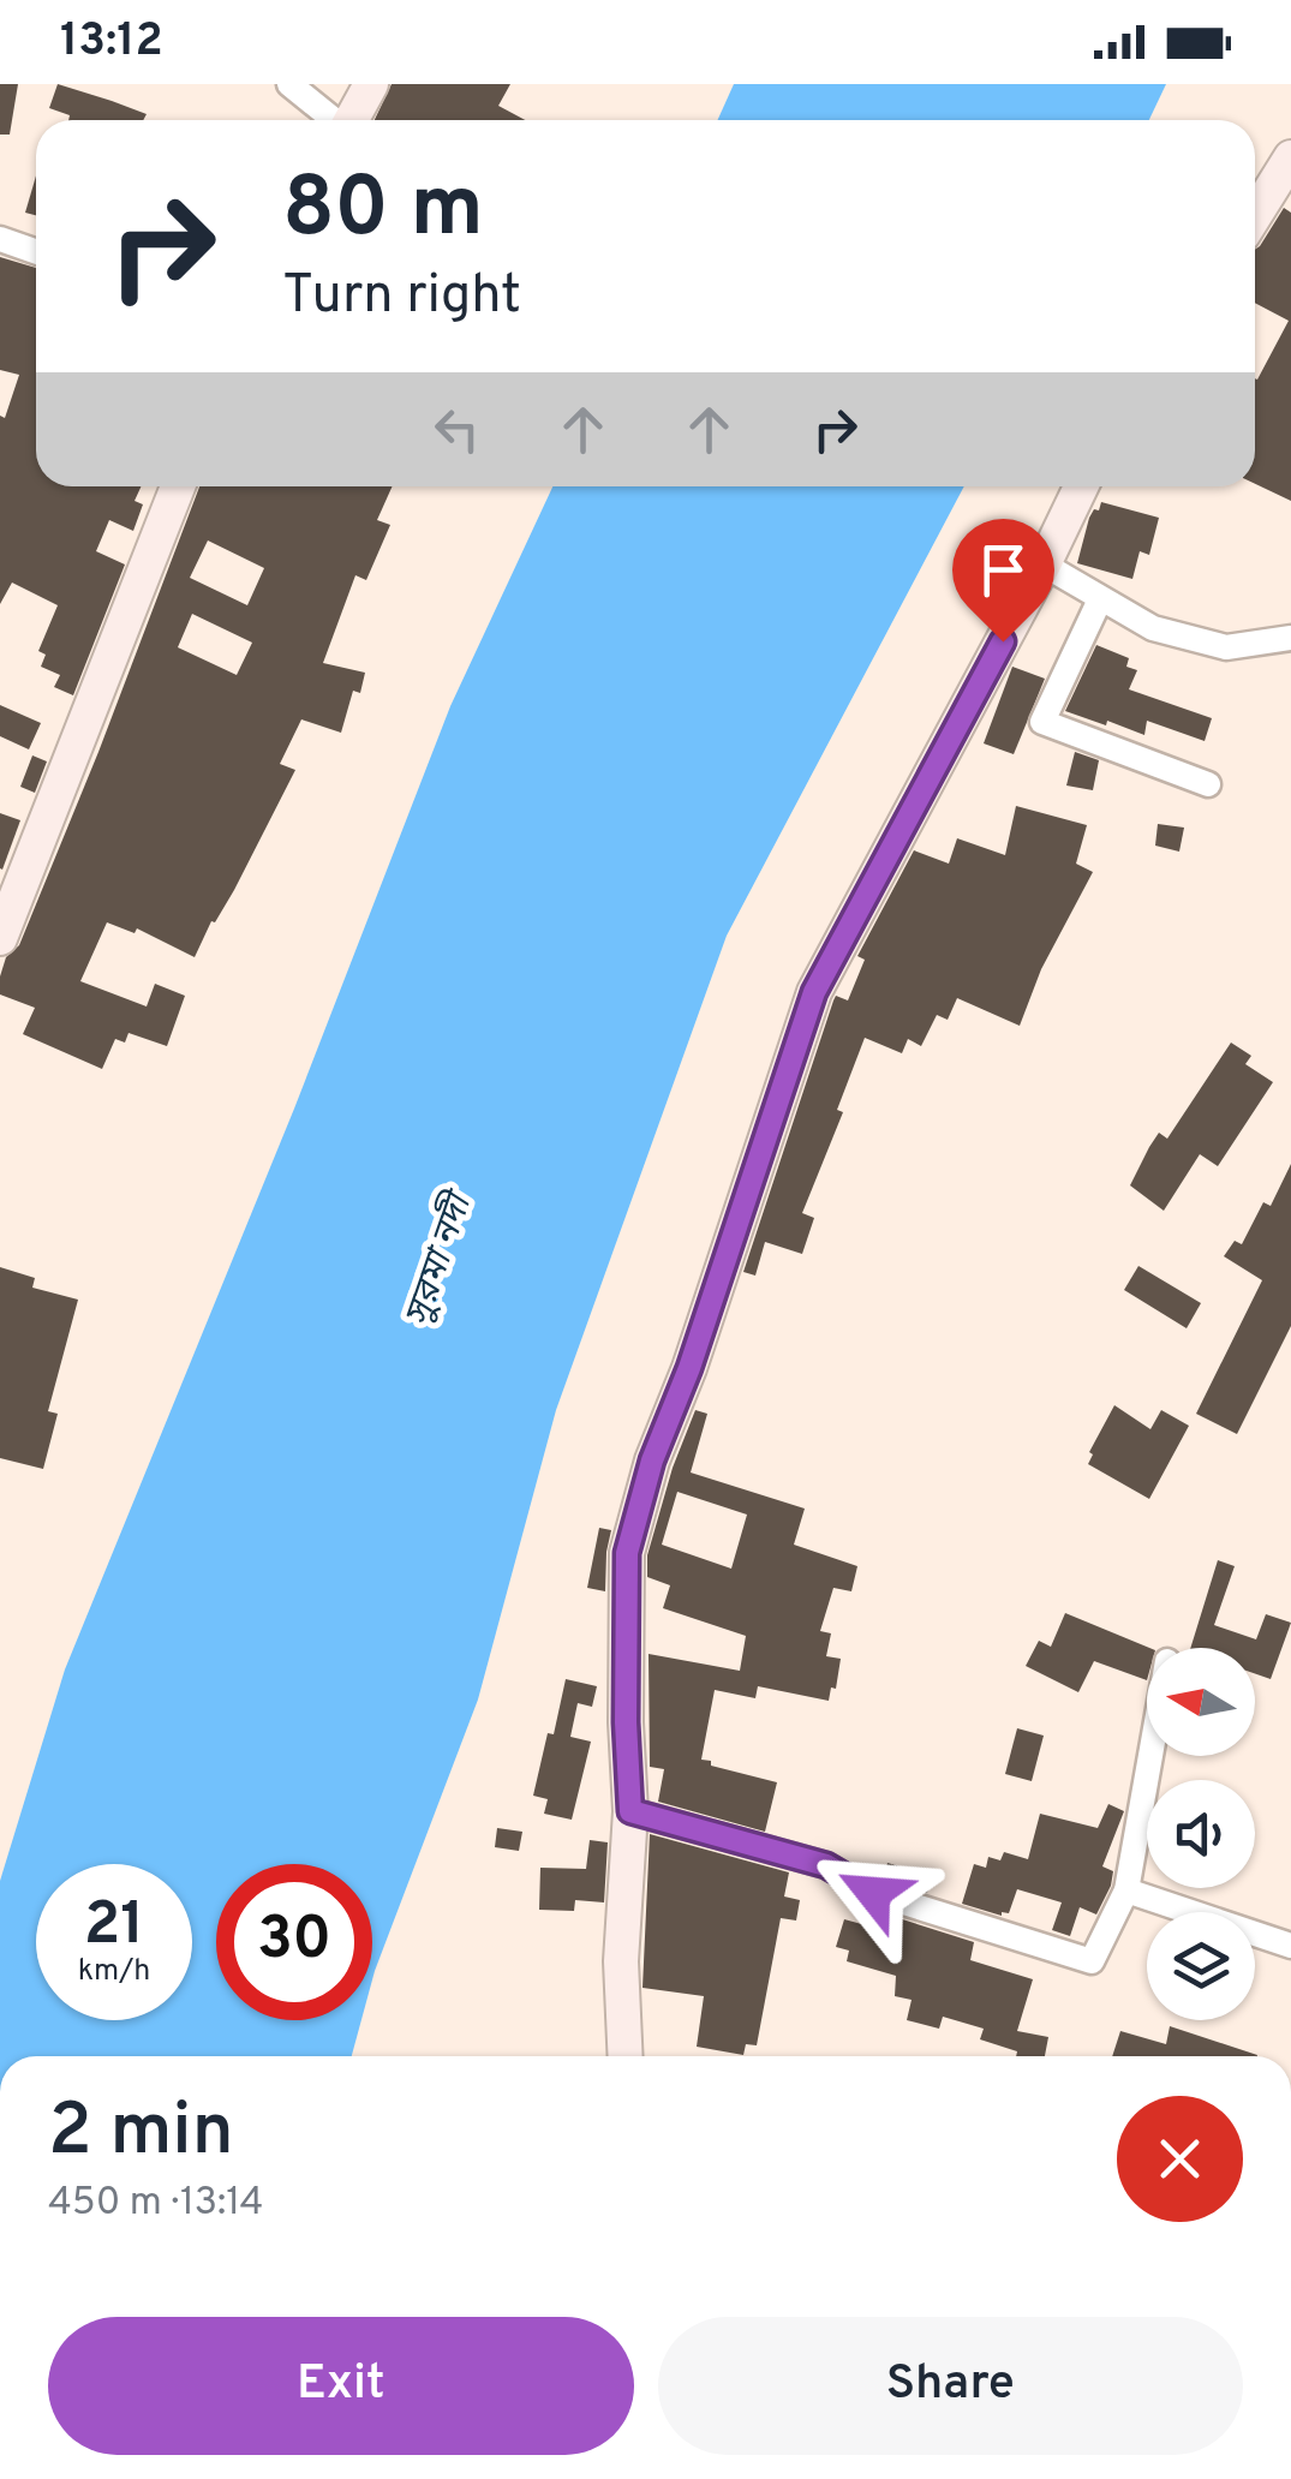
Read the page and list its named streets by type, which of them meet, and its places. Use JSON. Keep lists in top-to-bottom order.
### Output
{
  "water": ["সুরমা নদী"],
  "north": "left",
  "page": {
    "status": "13:12",
    "turn": ["80 m", "Turn right"],
    "speed": "21 km/h",
    "limit": "30",
    "heading": ["2 min", "450 m · 13:14"],
    "buttons": ["Exit", "Share"]
  }
}
